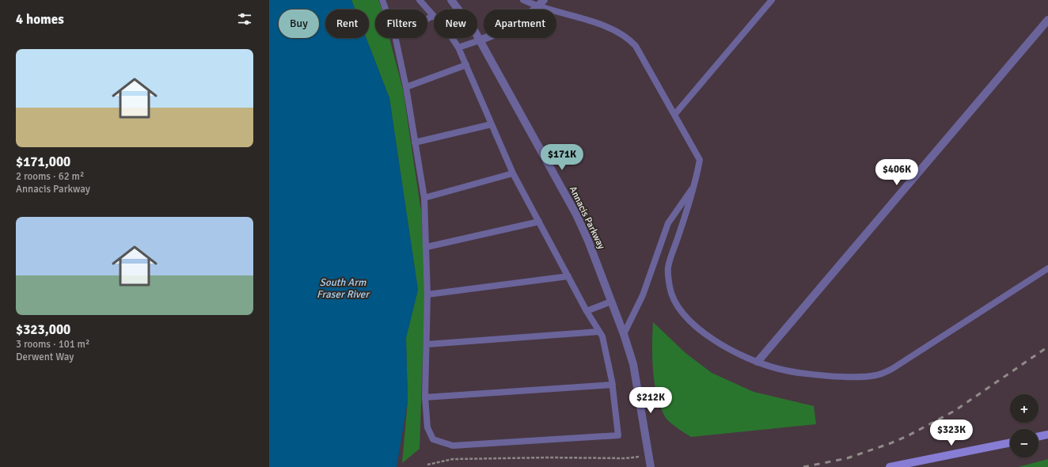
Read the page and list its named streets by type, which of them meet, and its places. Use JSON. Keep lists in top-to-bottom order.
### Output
{
  "streets": {
    "street": ["Annacis Parkway"]
  },
  "water": ["South Arm Fraser River"],
  "page": {
    "heading": "4 homes",
    "chip": [
      "Buy",
      "Rent",
      "Filters",
      "New",
      "Apartment"
    ],
    "list": [
      {
        "name": "$171,000",
        "note": "2 rooms · 62 m² · Annacis Parkway"
      },
      {
        "name": "$323,000",
        "note": "3 rooms · 101 m² · Derwent Way"
      }
    ],
    "price": [
      "$171K",
      "$406K",
      "$212K",
      "$323K"
    ],
    "map_buttons": ["+", "−"]
  }
}
